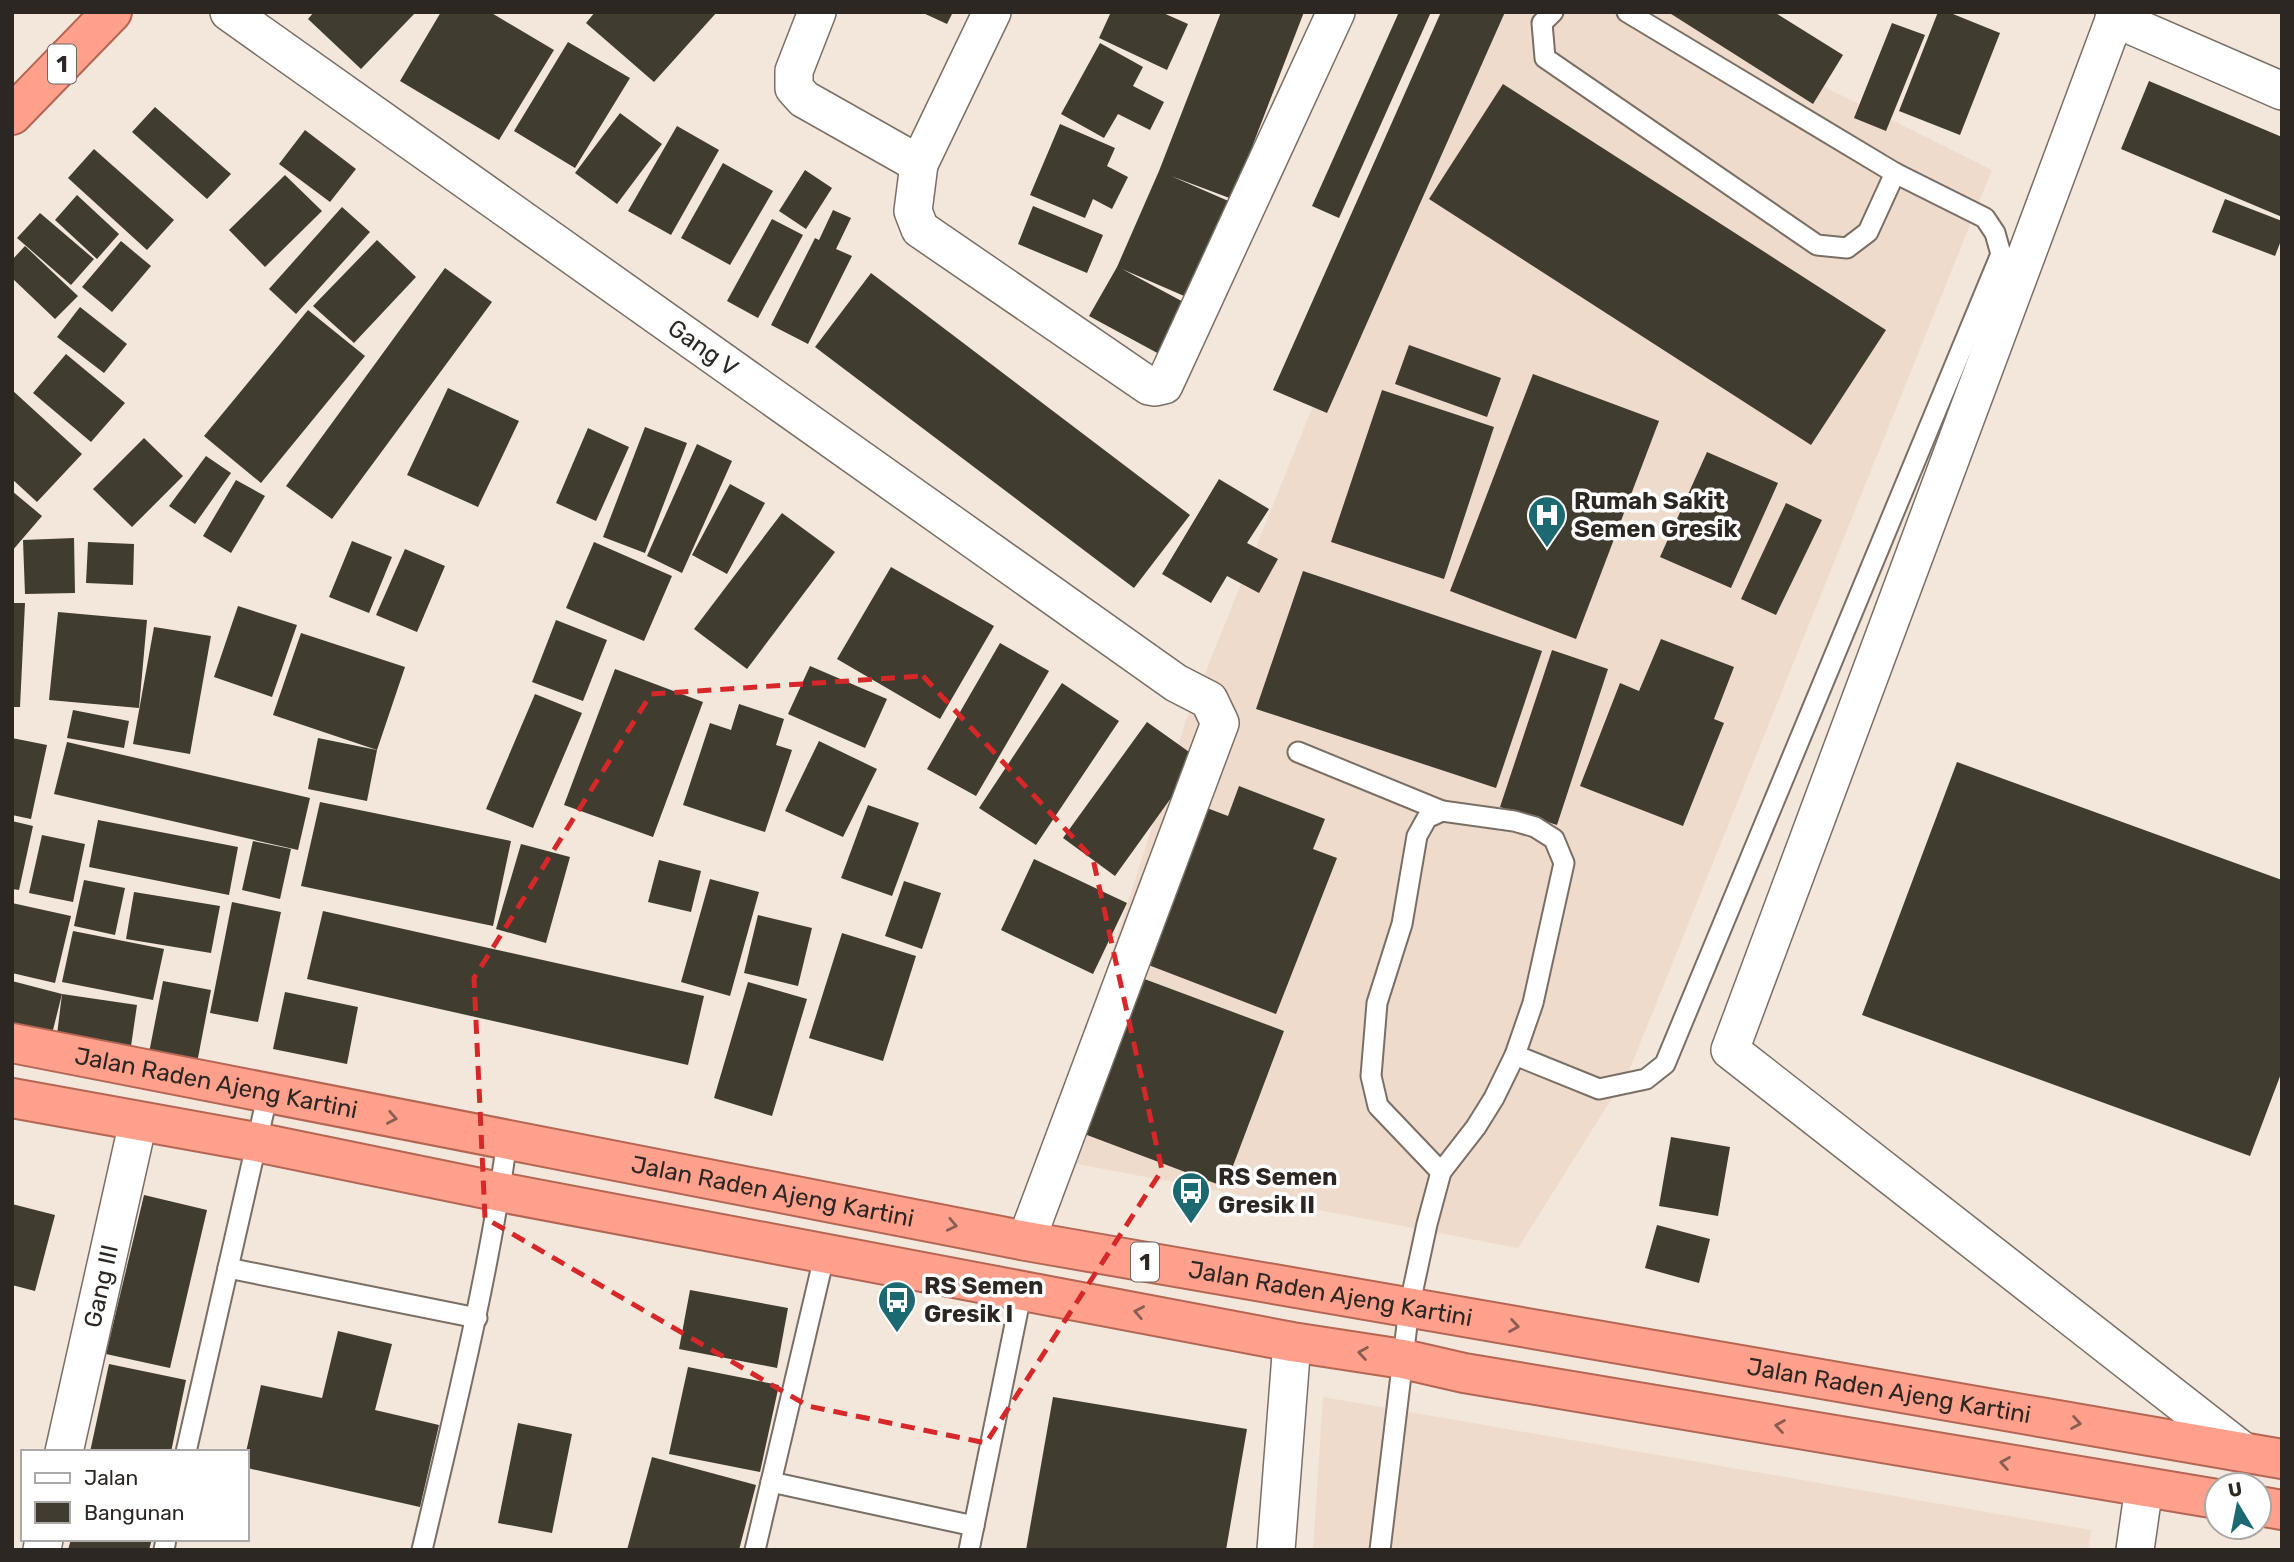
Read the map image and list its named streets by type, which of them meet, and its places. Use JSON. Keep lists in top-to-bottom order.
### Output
{
  "streets": {
    "highway": ["1", "Jalan Raden Ajeng Kartini"],
    "street": ["Gang V", "Gang III"]
  },
  "crossings": [
    ["Gang V", "Jalan Raden Ajeng Kartini"],
    ["Jalan Raden Ajeng Kartini", "Gang III"]
  ],
  "places": {
    "hospital": ["Rumah Sakit Semen Gresik"],
    "bus stop": ["RS Semen Gresik II", "RS Semen Gresik I"]
  },
  "legend": ["Jalan", "Bangunan"],
  "north": "top"
}
